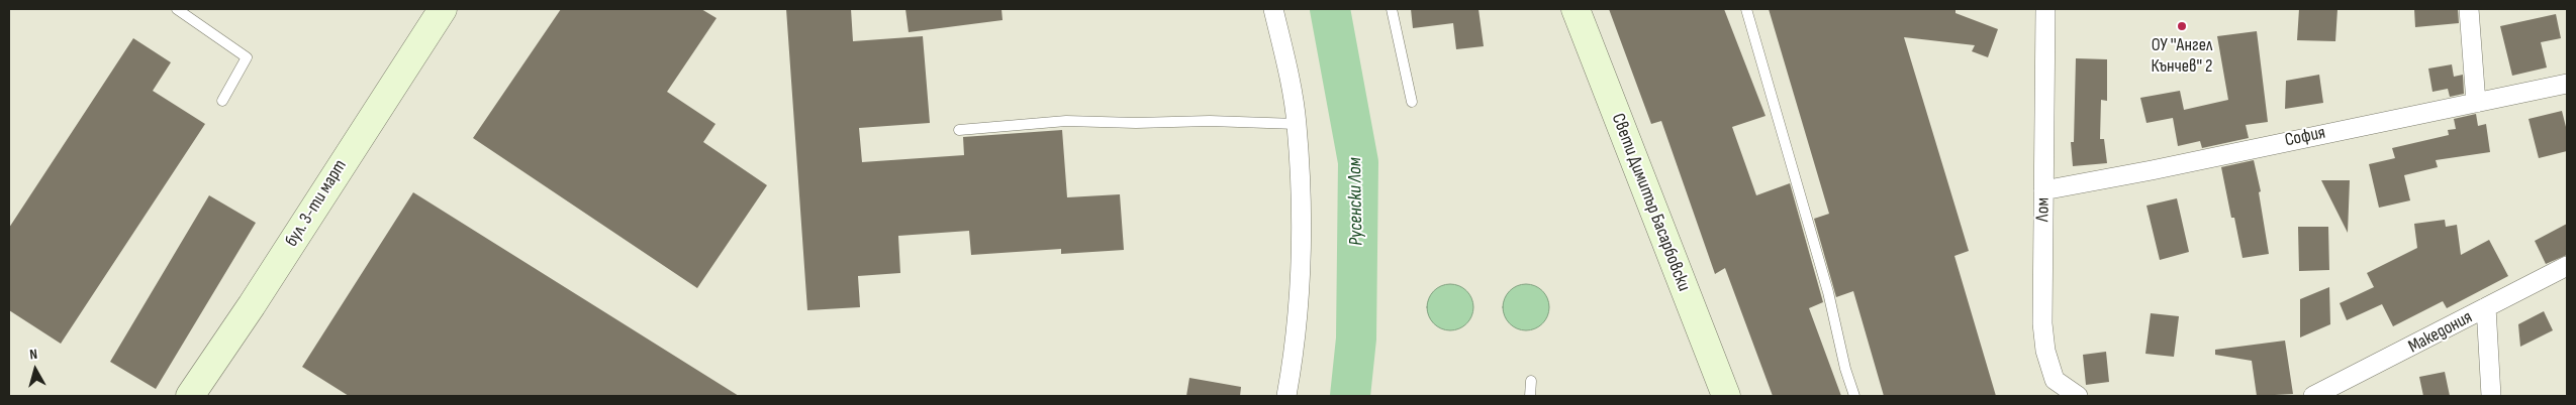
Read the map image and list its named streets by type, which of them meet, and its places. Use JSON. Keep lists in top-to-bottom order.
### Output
{
  "streets": {
    "main road": ["Свети Димитър Басарбовски", "бул. 3-ти март"],
    "street": ["София", "Лом", "Македония"]
  },
  "crossings": [
    ["София", "Лом"]
  ],
  "water": ["Русенски Лом"],
  "places": ["ОУ ''Ангел Кънчев'' 2"],
  "north": "top"
}
